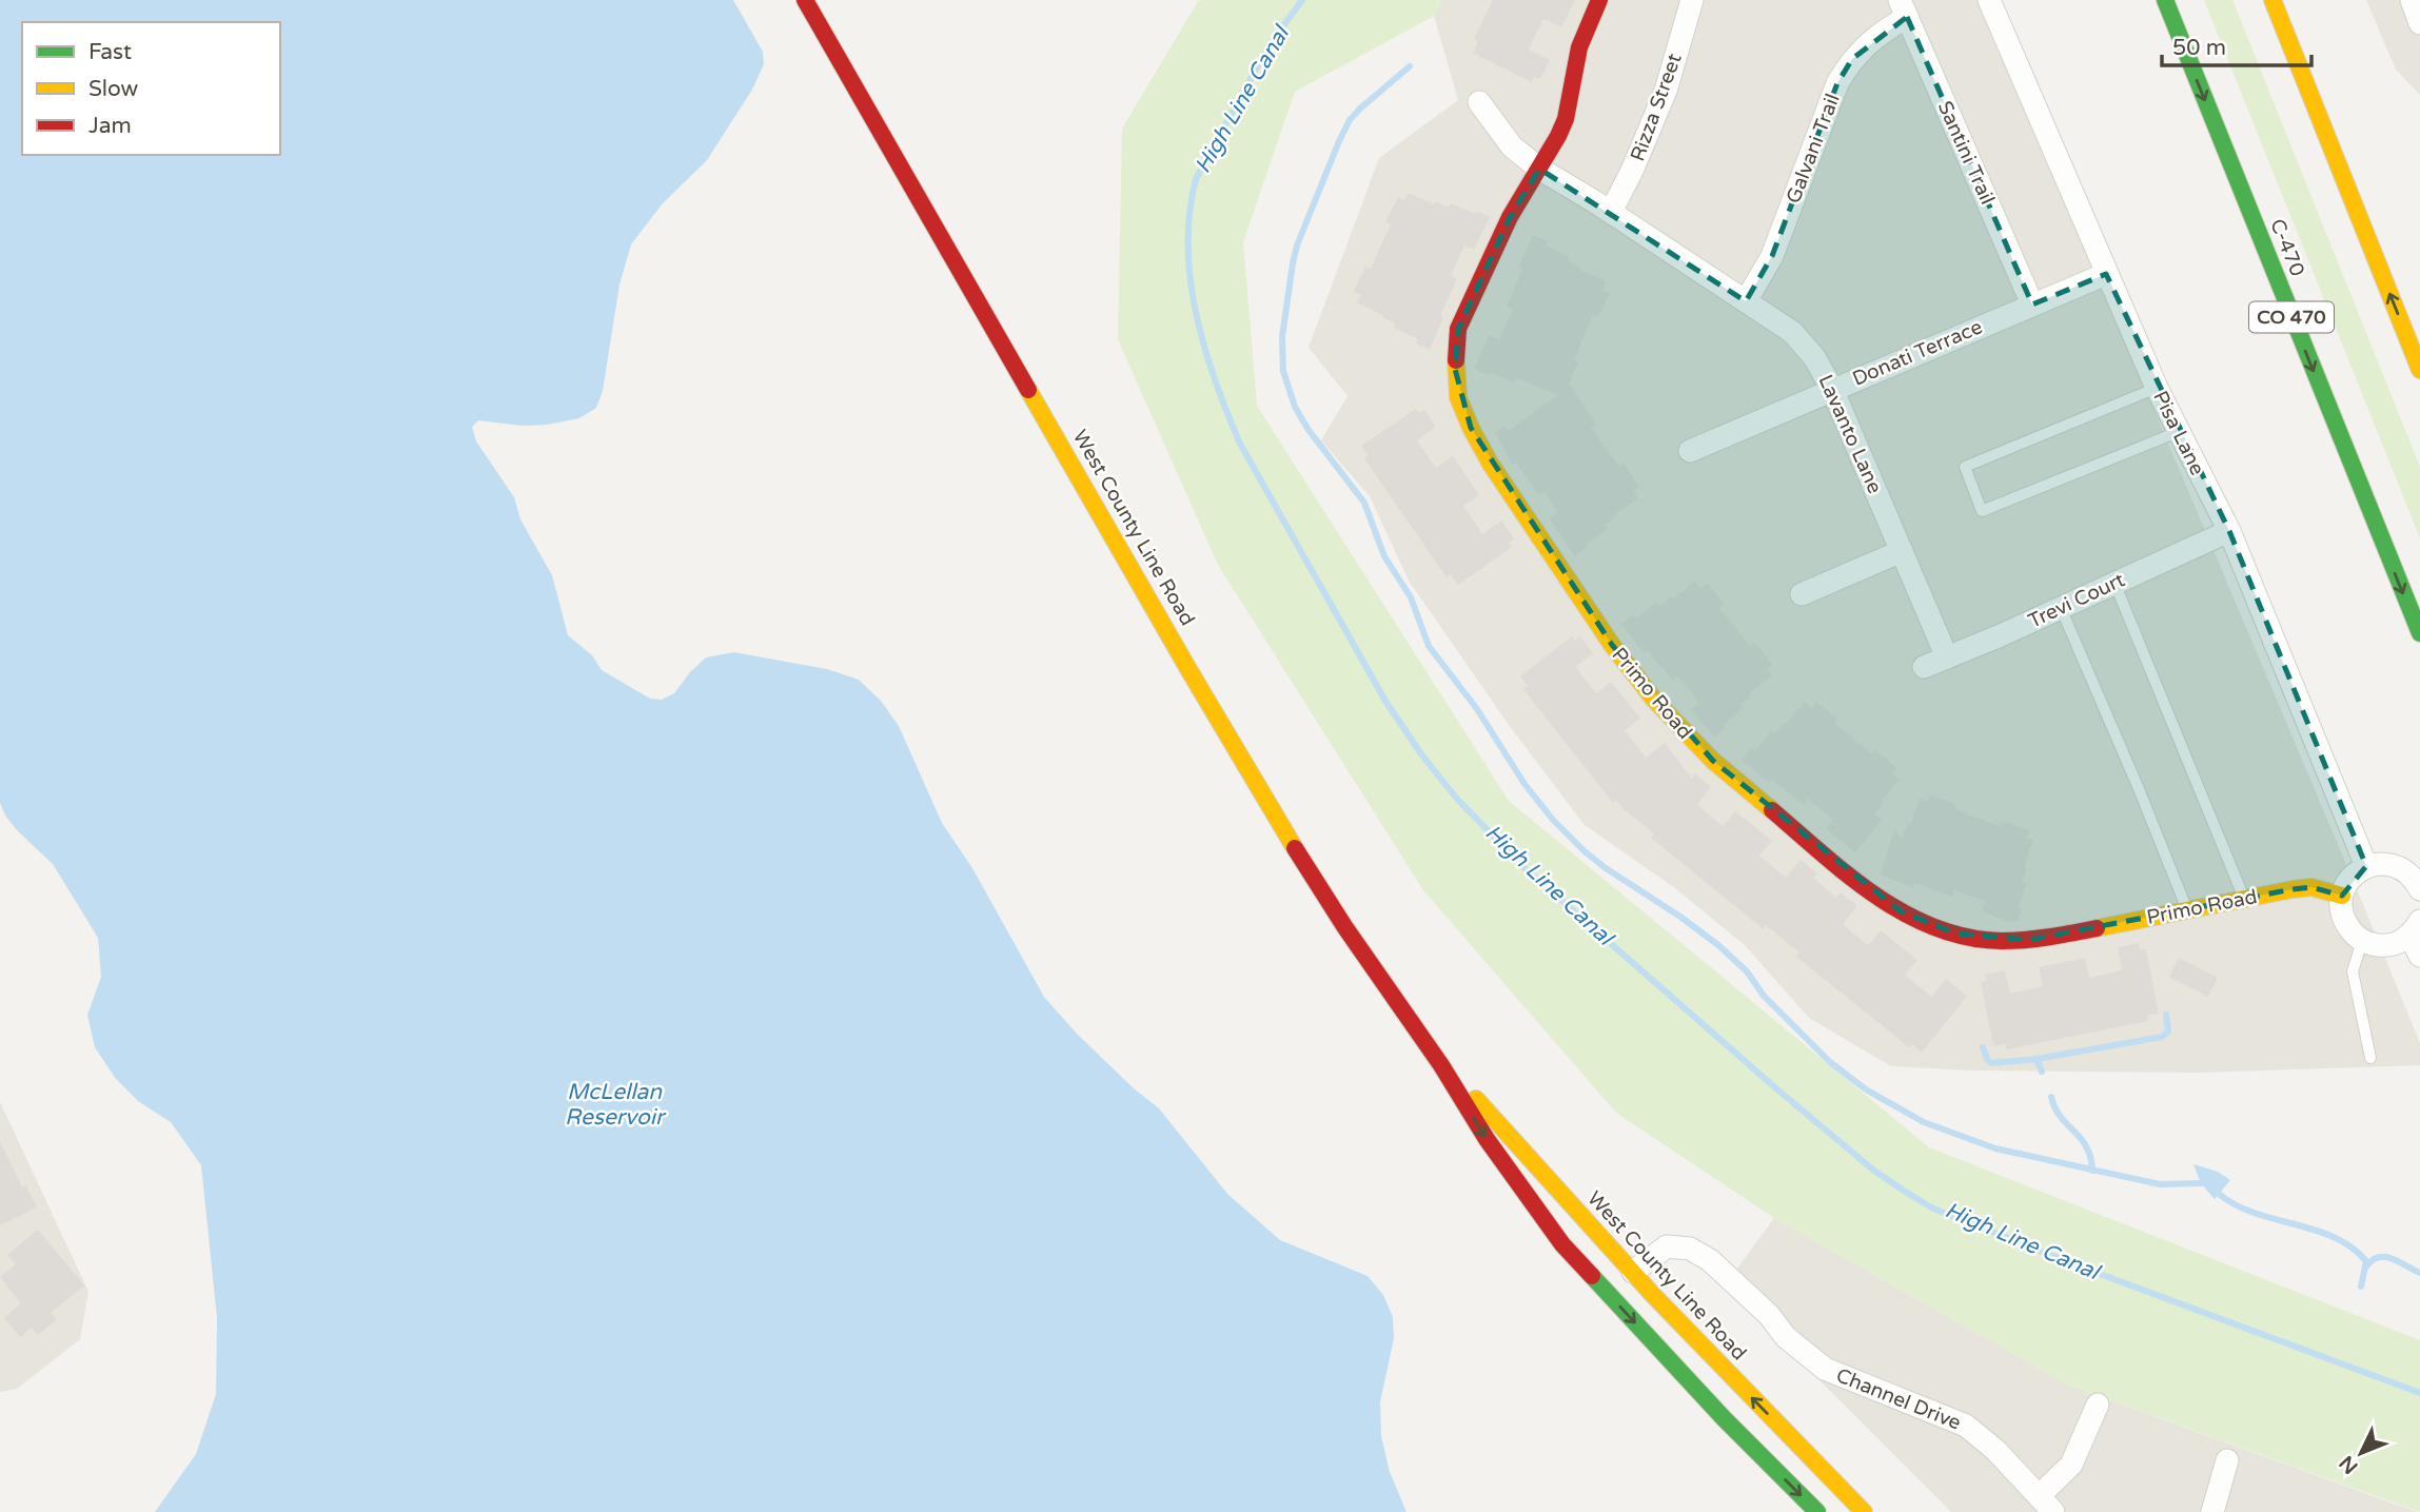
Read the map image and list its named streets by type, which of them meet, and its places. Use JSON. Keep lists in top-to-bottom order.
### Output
{
  "streets": {
    "main road": [
      "C-470",
      "CO 470",
      "West County Line Road",
      "Primo Road"
    ],
    "street": [
      "Rizza Street",
      "Galvani Trail",
      "Santini Trail",
      "Donati Terrace",
      "Pisa Lane",
      "Lavanto Lane",
      "Trevi Court",
      "Channel Drive"
    ]
  },
  "crossings": [
    ["Rizza Street", "Lavanto Lane"],
    ["Galvani Trail", "Santini Trail"],
    ["Galvani Trail", "Lavanto Lane"],
    ["Santini Trail", "Donati Terrace"],
    ["Donati Terrace", "Pisa Lane"],
    ["Donati Terrace", "Lavanto Lane"],
    ["Pisa Lane", "Trevi Court"],
    ["Lavanto Lane", "Trevi Court"],
    ["Lavanto Lane", "Primo Road"],
    ["West County Line Road", "Channel Drive"]
  ],
  "water": ["High Line Canal", "McLellan Reservoir"],
  "legend": ["Fast", "Slow", "Jam"],
  "scale_bar": "50 m",
  "north": "bottom left"
}
